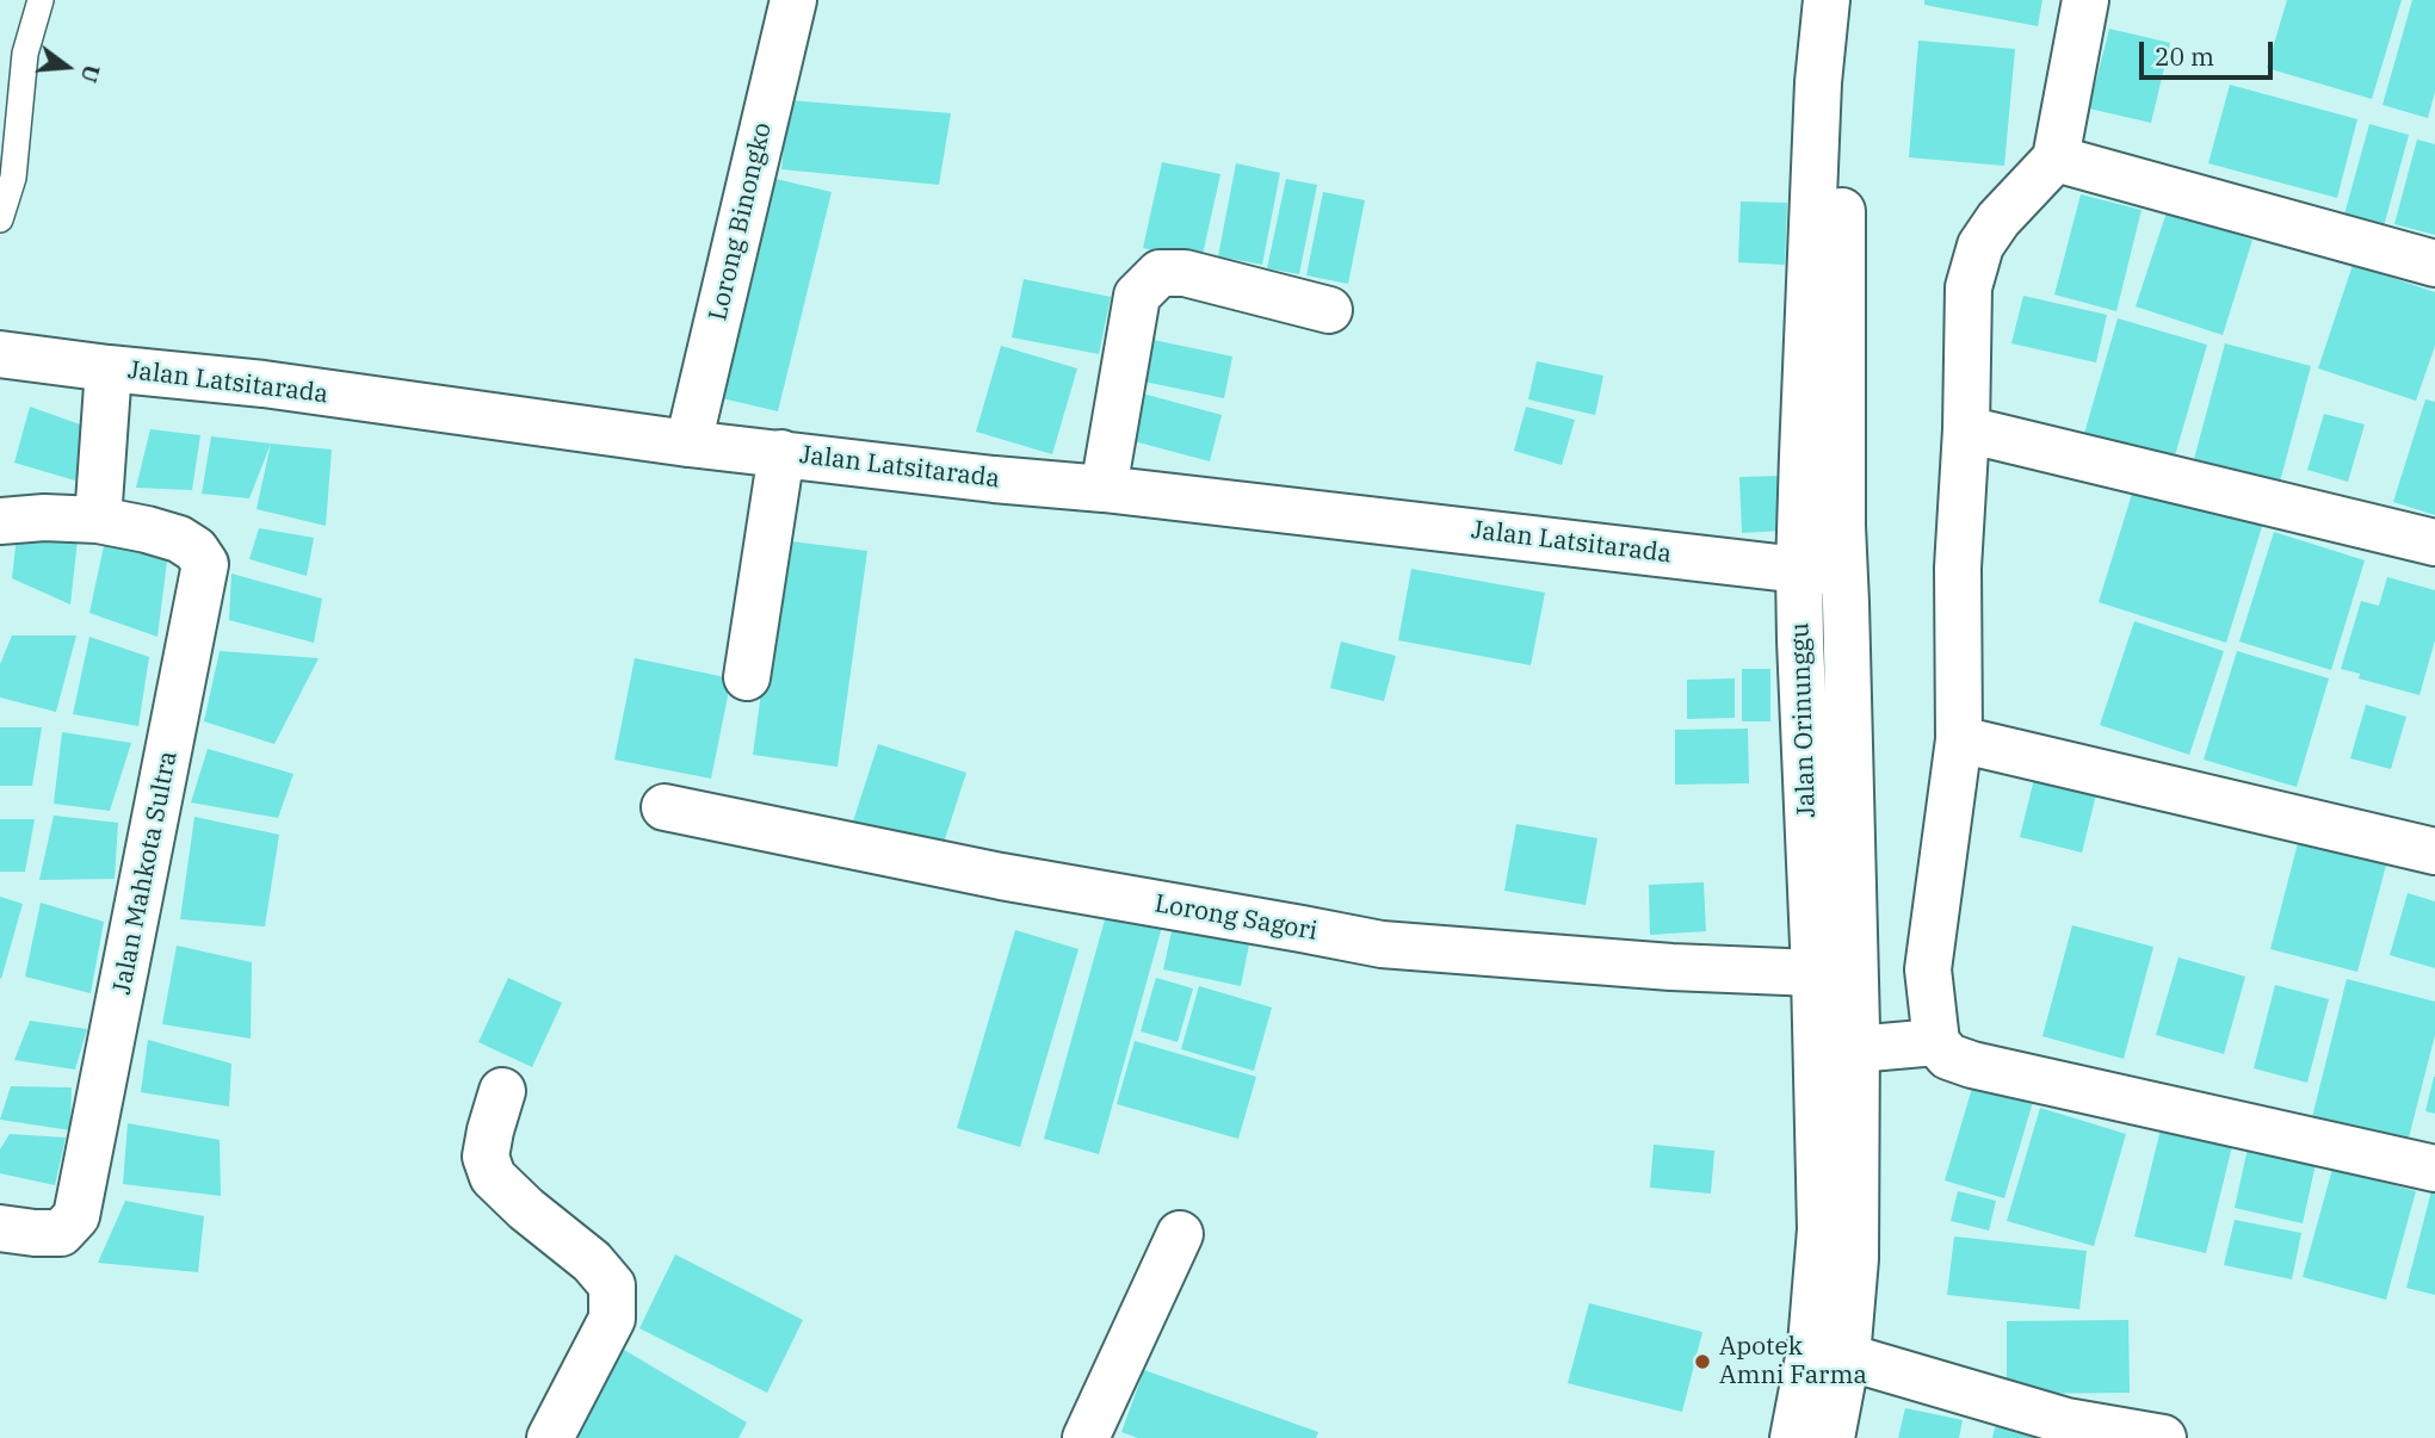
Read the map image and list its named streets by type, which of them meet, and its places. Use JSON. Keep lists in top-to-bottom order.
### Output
{
  "streets": {
    "street": [
      "Lorong Binongko",
      "Jalan Latsitarada",
      "Jalan Orinunggu",
      "Jalan Mahkota Sultra",
      "Lorong Sagori"
    ]
  },
  "crossings": [
    ["Lorong Binongko", "Jalan Latsitarada"],
    ["Jalan Latsitarada", "Jalan Orinunggu"],
    ["Jalan Orinunggu", "Lorong Sagori"]
  ],
  "places": ["Apotek Amni Farma"],
  "scale_bar": "20 m",
  "north": "right"
}
